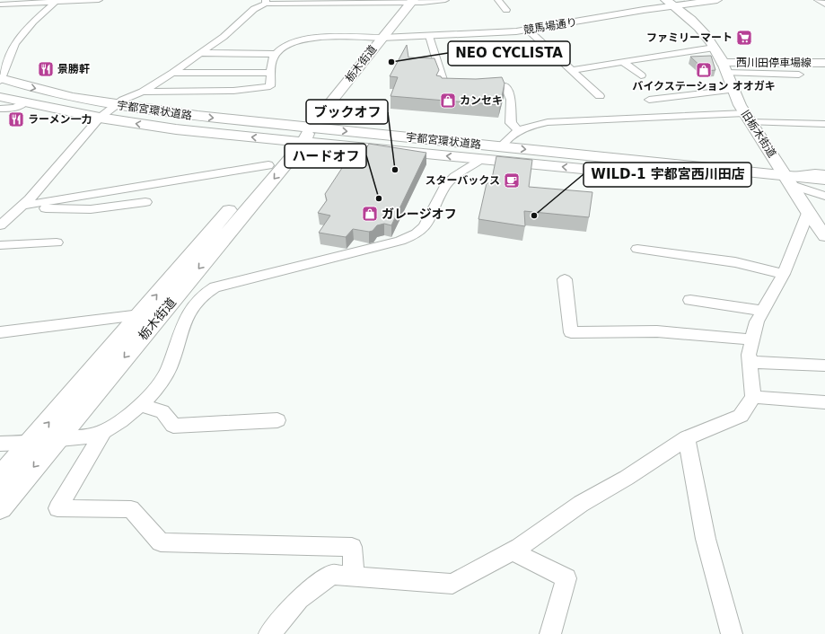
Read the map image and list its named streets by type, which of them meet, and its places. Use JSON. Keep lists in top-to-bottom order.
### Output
{
  "streets": {
    "main road": [
      "西川田停車場線",
      "栃木街道",
      "宇都宮環状道路",
      "旧栃木街道"
    ],
    "street": ["競馬場通り"]
  },
  "crossings": [
    ["競馬場通り", "栃木街道"],
    ["競馬場通り", "旧栃木街道"],
    ["西川田停車場線", "旧栃木街道"],
    ["栃木街道", "宇都宮環状道路"],
    ["宇都宮環状道路", "旧栃木街道"]
  ],
  "places": {
    "supermarket": ["ファミリーマート"],
    "other": [
      "NEO CYCLISTA",
      "ブックオフ",
      "ハードオフ",
      "WILD-1 宇都宮西川田店"
    ],
    "restaurant": ["景勝軒", "ラーメン一力"],
    "shop": ["バイクステーション オオガキ", "カンセキ", "ガレージオフ"],
    "cafe": ["スターバックス"]
  }
}
